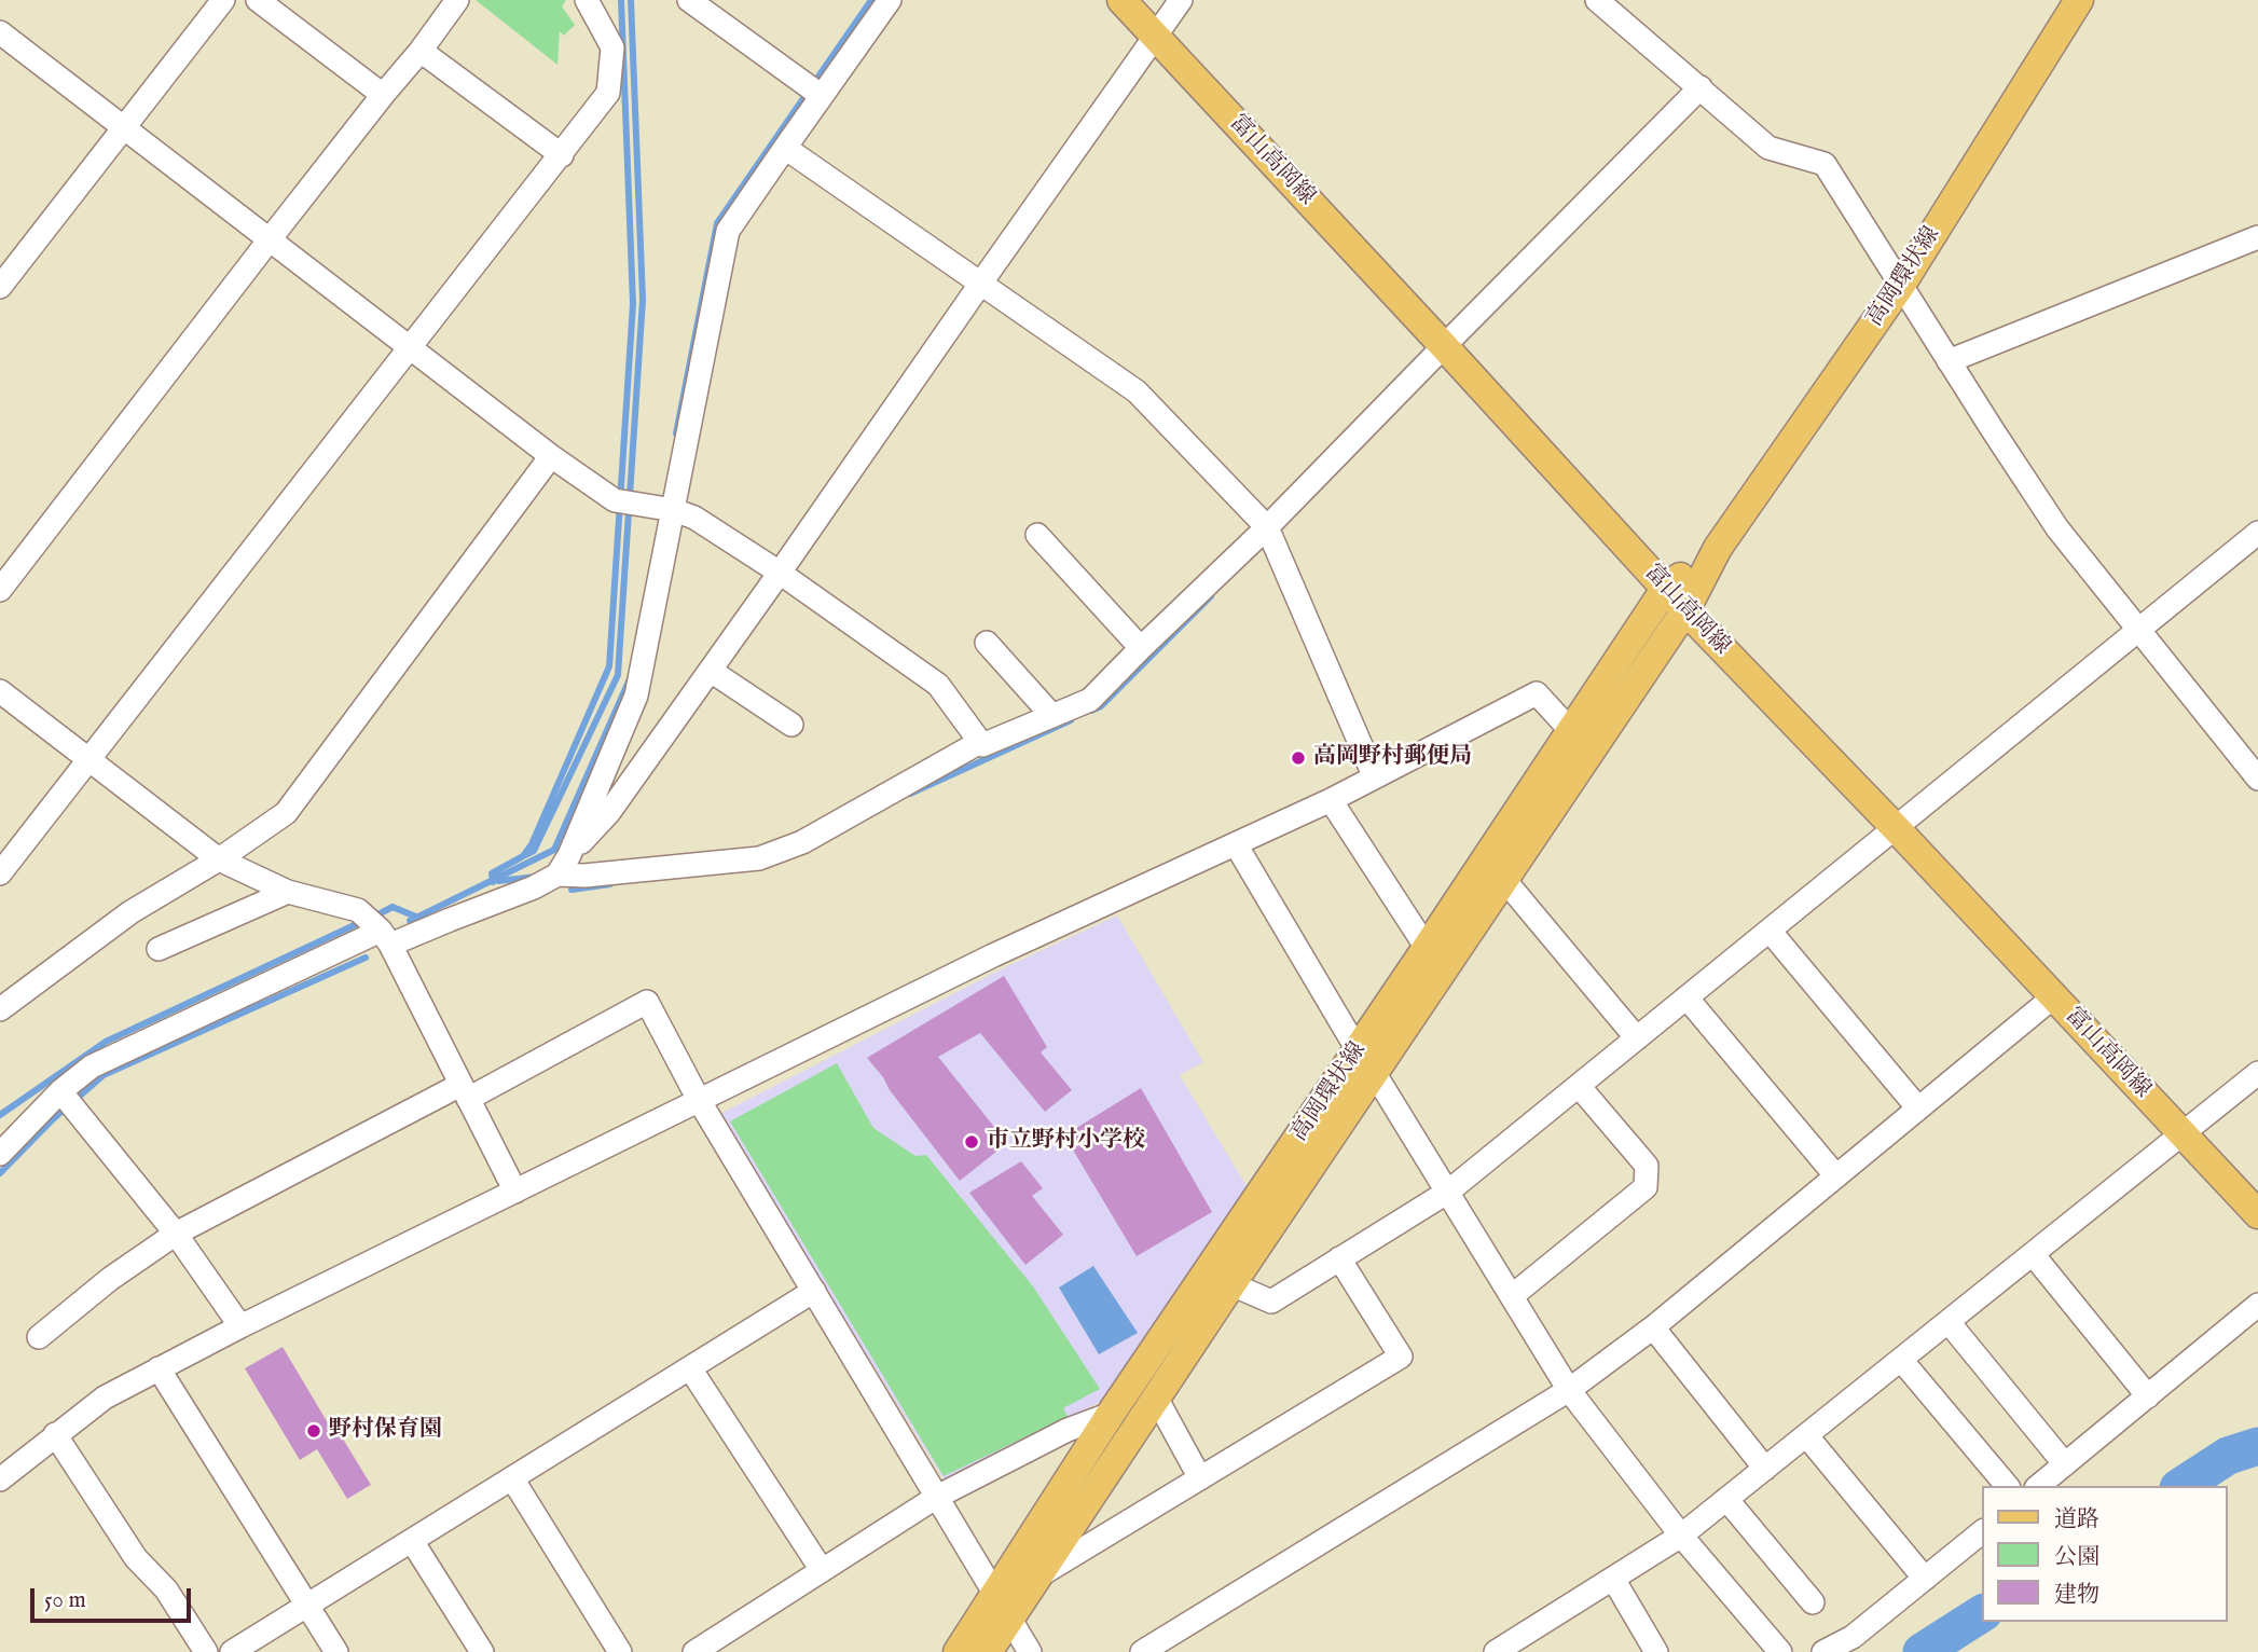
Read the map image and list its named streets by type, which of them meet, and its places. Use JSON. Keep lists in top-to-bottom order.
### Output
{
  "streets": {
    "main road": ["富山高岡線", "高岡環状線"]
  },
  "crossings": [
    ["富山高岡線", "高岡環状線"]
  ],
  "places": ["高岡野村郵便局", "市立野村小学校", "野村保育園"],
  "legend": ["道路", "公園", "建物"],
  "scale_bar": "50 m"
}
